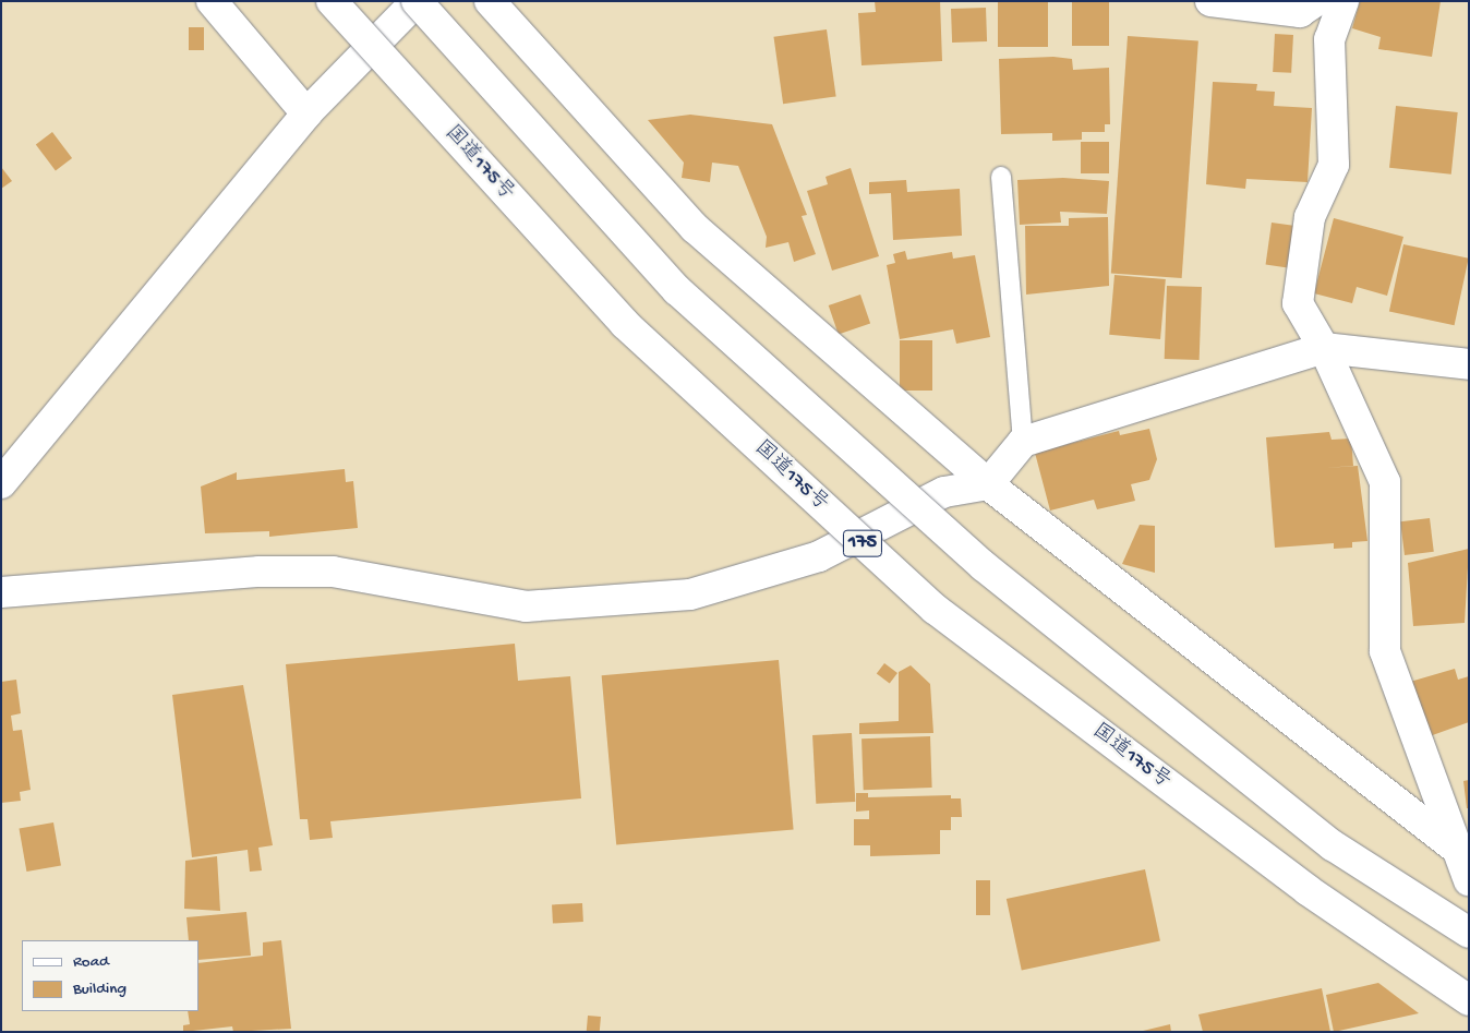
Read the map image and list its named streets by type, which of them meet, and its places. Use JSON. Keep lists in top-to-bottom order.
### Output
{
  "streets": {
    "main road": ["国道175号", "175"]
  },
  "legend": ["Road", "Building"]
}
